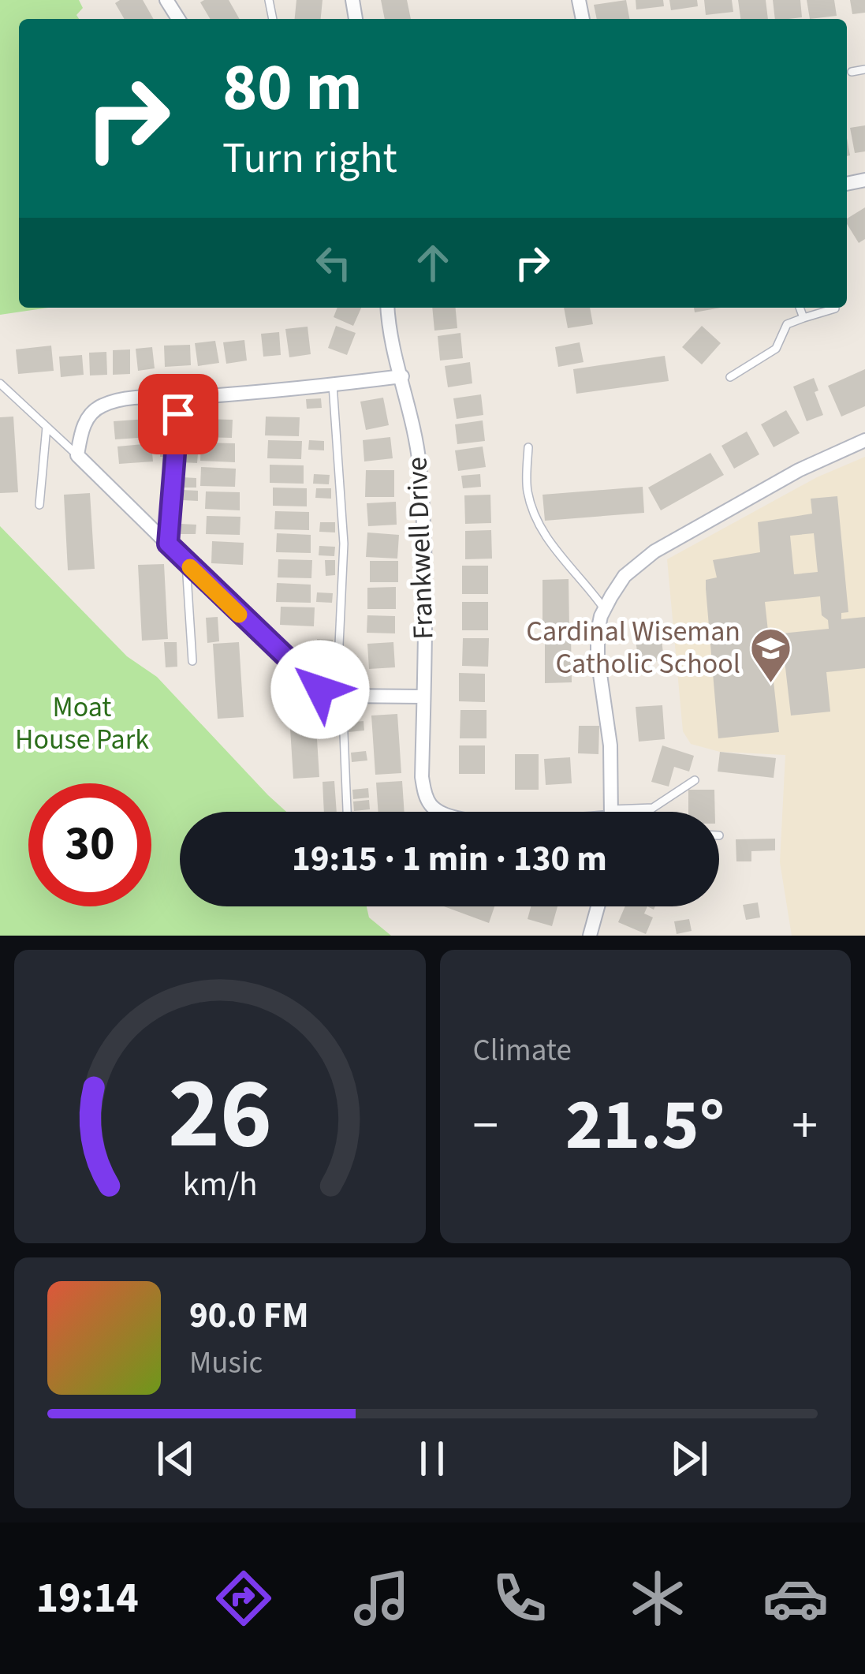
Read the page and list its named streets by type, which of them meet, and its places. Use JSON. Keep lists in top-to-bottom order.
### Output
{
  "streets": {
    "street": ["Frankwell Drive"]
  },
  "parks": ["Moat House Park"],
  "places": {
    "school or university": ["Cardinal Wiseman Catholic School"]
  },
  "page": {
    "turn": ["80 m", "Turn right"],
    "limit": "30",
    "trip": "19:15 · 1 min · 130 m",
    "tile": "Climate",
    "heat": ["−", "21.5°", "+"],
    "song": ["90.0 FM", "Music"],
    "tabs": "19:14",
    "gauge": ["26", "km/h"]
  }
}
